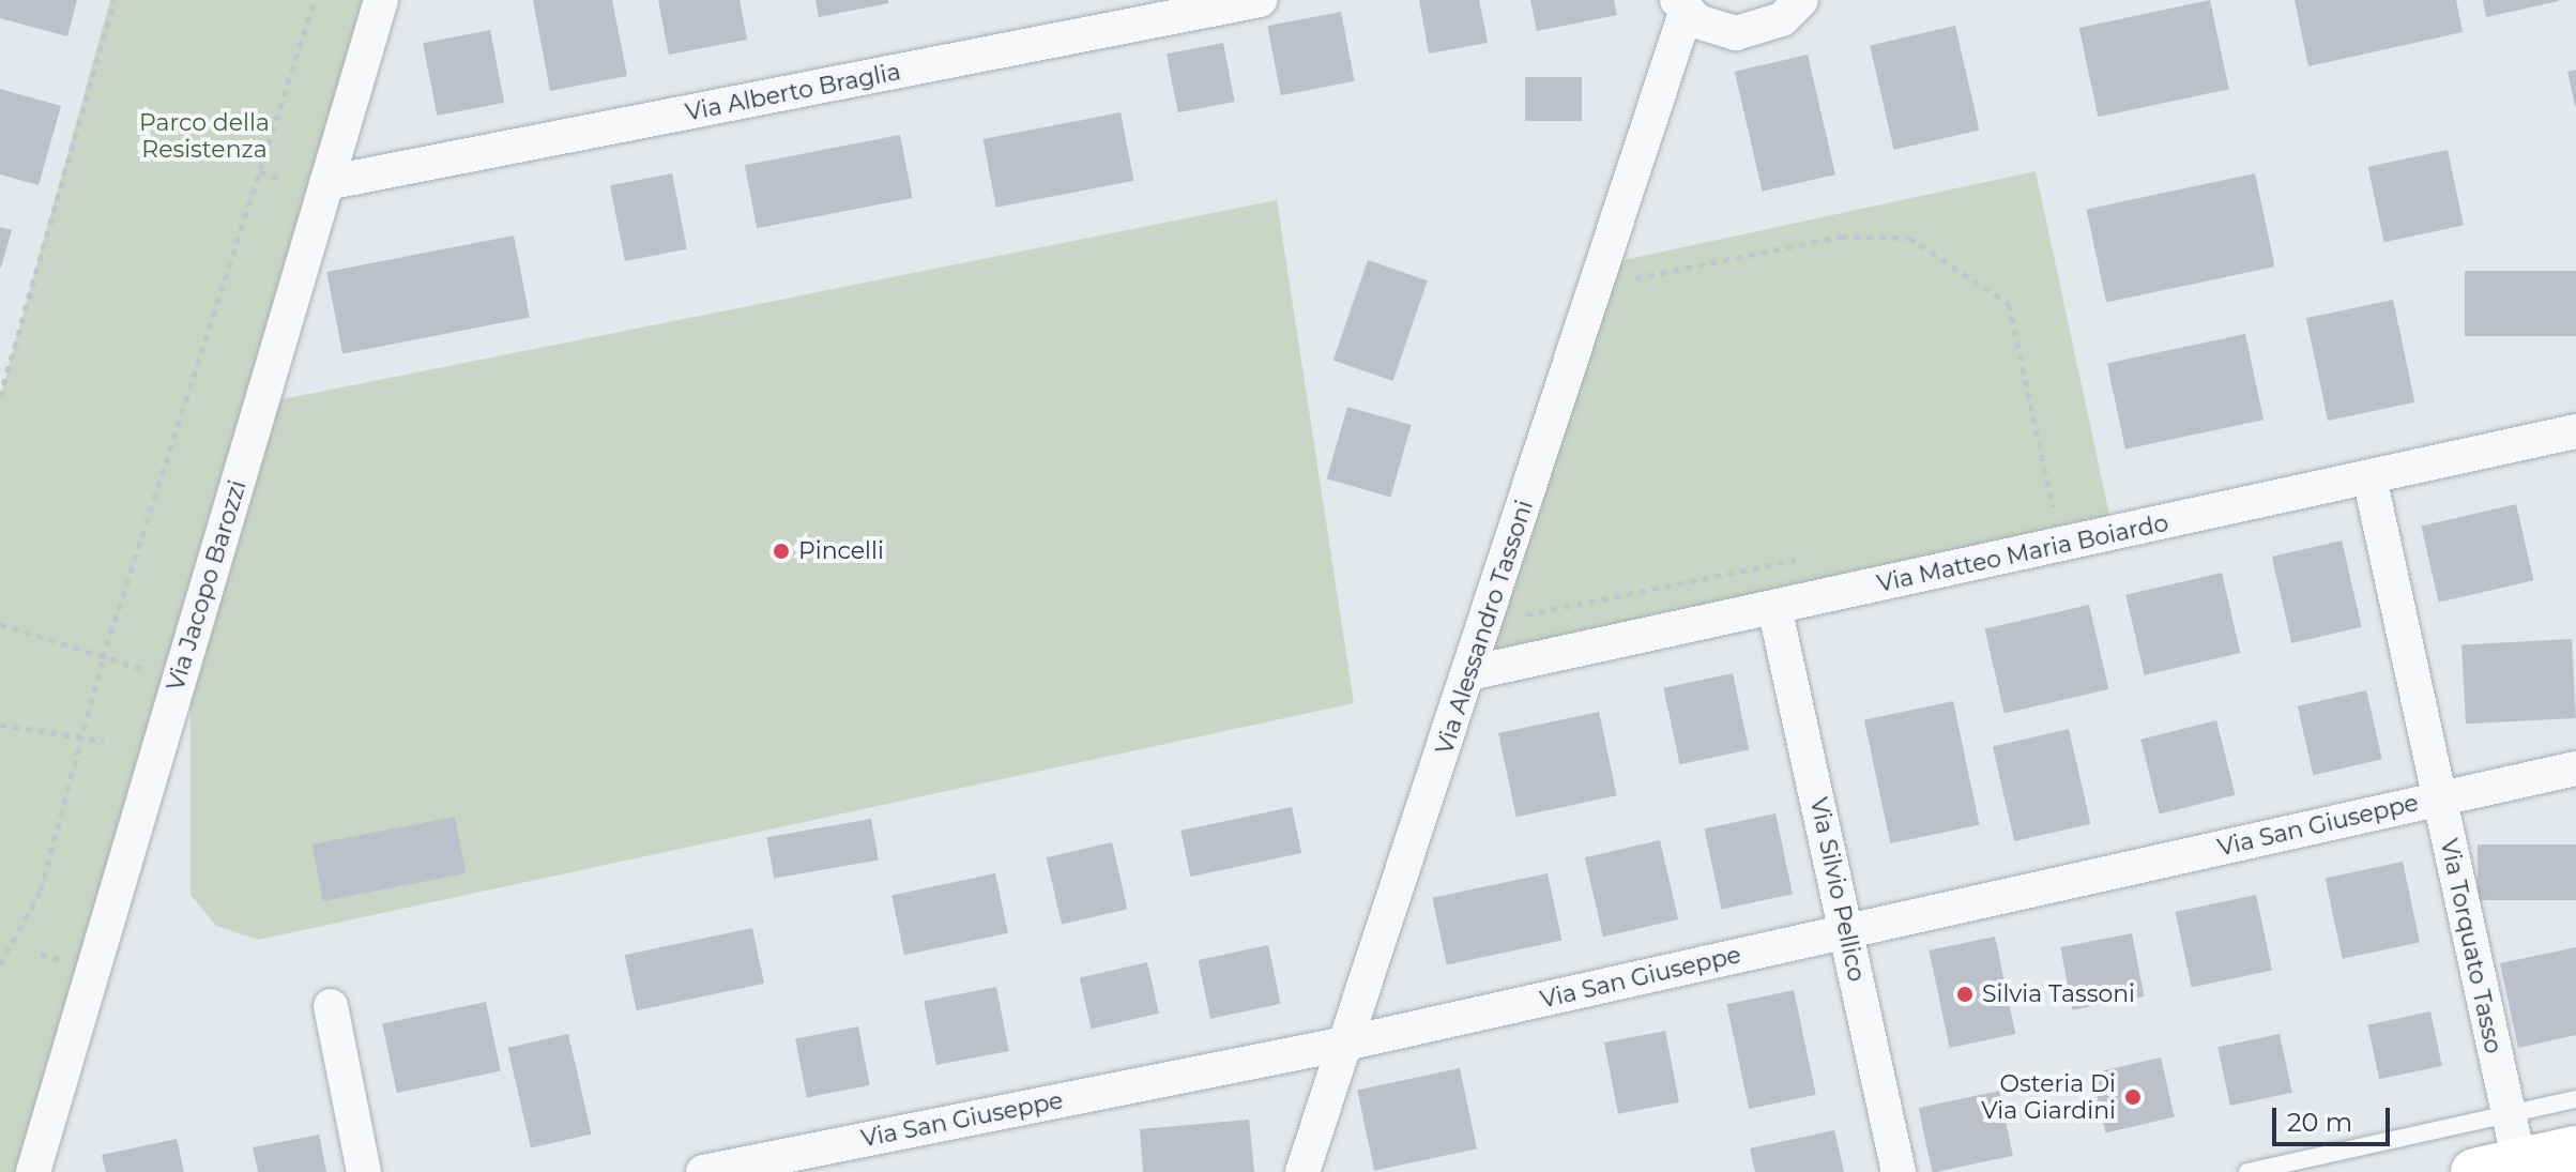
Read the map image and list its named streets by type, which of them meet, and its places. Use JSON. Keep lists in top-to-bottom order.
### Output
{
  "streets": {
    "street": [
      "Via Alberto Braglia",
      "Via Matteo Maria Boiardo",
      "Via Jacopo Barozzi",
      "Via Alessandro Tassoni",
      "Via San Giuseppe",
      "Via Silvio Pellico",
      "Via Torquato Tasso"
    ]
  },
  "crossings": [
    ["Via Alberto Braglia", "Via Jacopo Barozzi"],
    ["Via Matteo Maria Boiardo", "Via Alessandro Tassoni"],
    ["Via Matteo Maria Boiardo", "Via Silvio Pellico"],
    ["Via Matteo Maria Boiardo", "Via Torquato Tasso"],
    ["Via Alessandro Tassoni", "Via San Giuseppe"],
    ["Via San Giuseppe", "Via Silvio Pellico"],
    ["Via San Giuseppe", "Via Torquato Tasso"]
  ],
  "parks": ["Parco della Resistenza"],
  "places": ["Pincelli", "Silvia Tassoni", "Osteria Di Via Giardini"],
  "scale_bar": "20 m"
}
